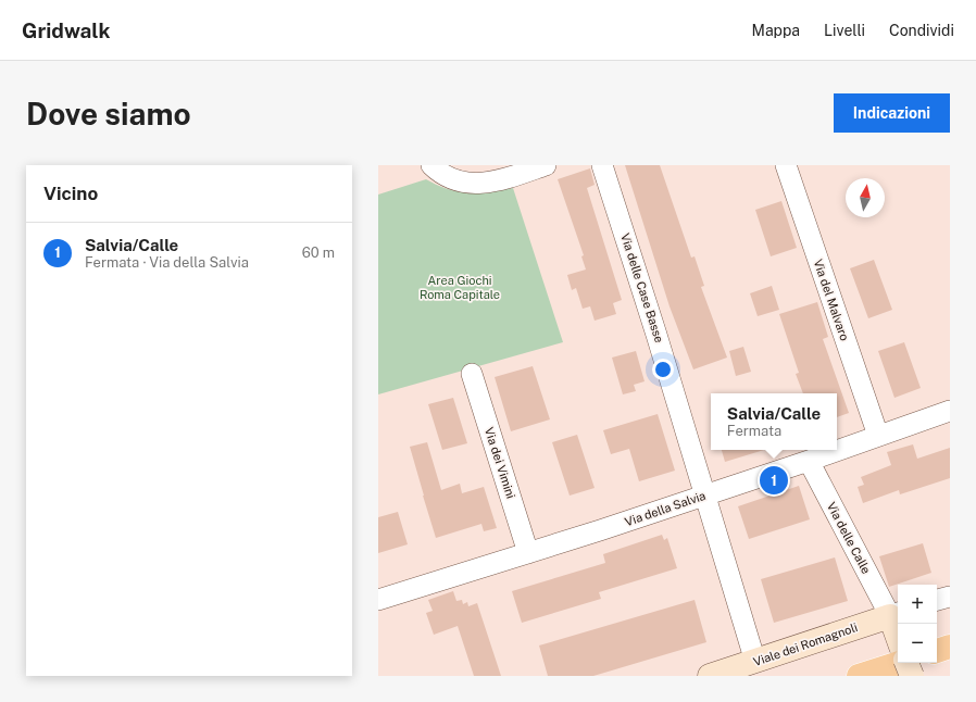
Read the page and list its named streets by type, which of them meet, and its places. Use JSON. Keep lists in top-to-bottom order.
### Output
{
  "streets": {
    "main road": ["Viale dei Romagnoli"],
    "street": [
      "Via delle Case Basse",
      "Via del Malvaro",
      "Via dei Vimini",
      "Via della Salvia",
      "Via delle Calle"
    ]
  },
  "crossings": [
    ["Via delle Case Basse", "Via della Salvia"],
    ["Via delle Case Basse", "Viale dei Romagnoli"],
    ["Via del Malvaro", "Via della Salvia"],
    ["Via dei Vimini", "Via della Salvia"],
    ["Via della Salvia", "Via delle Calle"],
    ["Via delle Calle", "Viale dei Romagnoli"]
  ],
  "parks": ["Area Giochi Roma Capitale"],
  "north": "top",
  "page": {
    "header": "Gridwalk",
    "nav": ["Mappa", "Livelli", "Condividi"],
    "buttons": "Indicazioni",
    "title": "Dove siamo",
    "heading": "Vicino",
    "list": [
      {
        "mark": "1",
        "name": "Salvia/Calle",
        "note": "Fermata · Via della Salvia",
        "value": "60 m"
      }
    ],
    "popup": ["Salvia/Calle", "Fermata"],
    "pins": "1",
    "map_buttons": ["+", "−"]
  }
}
